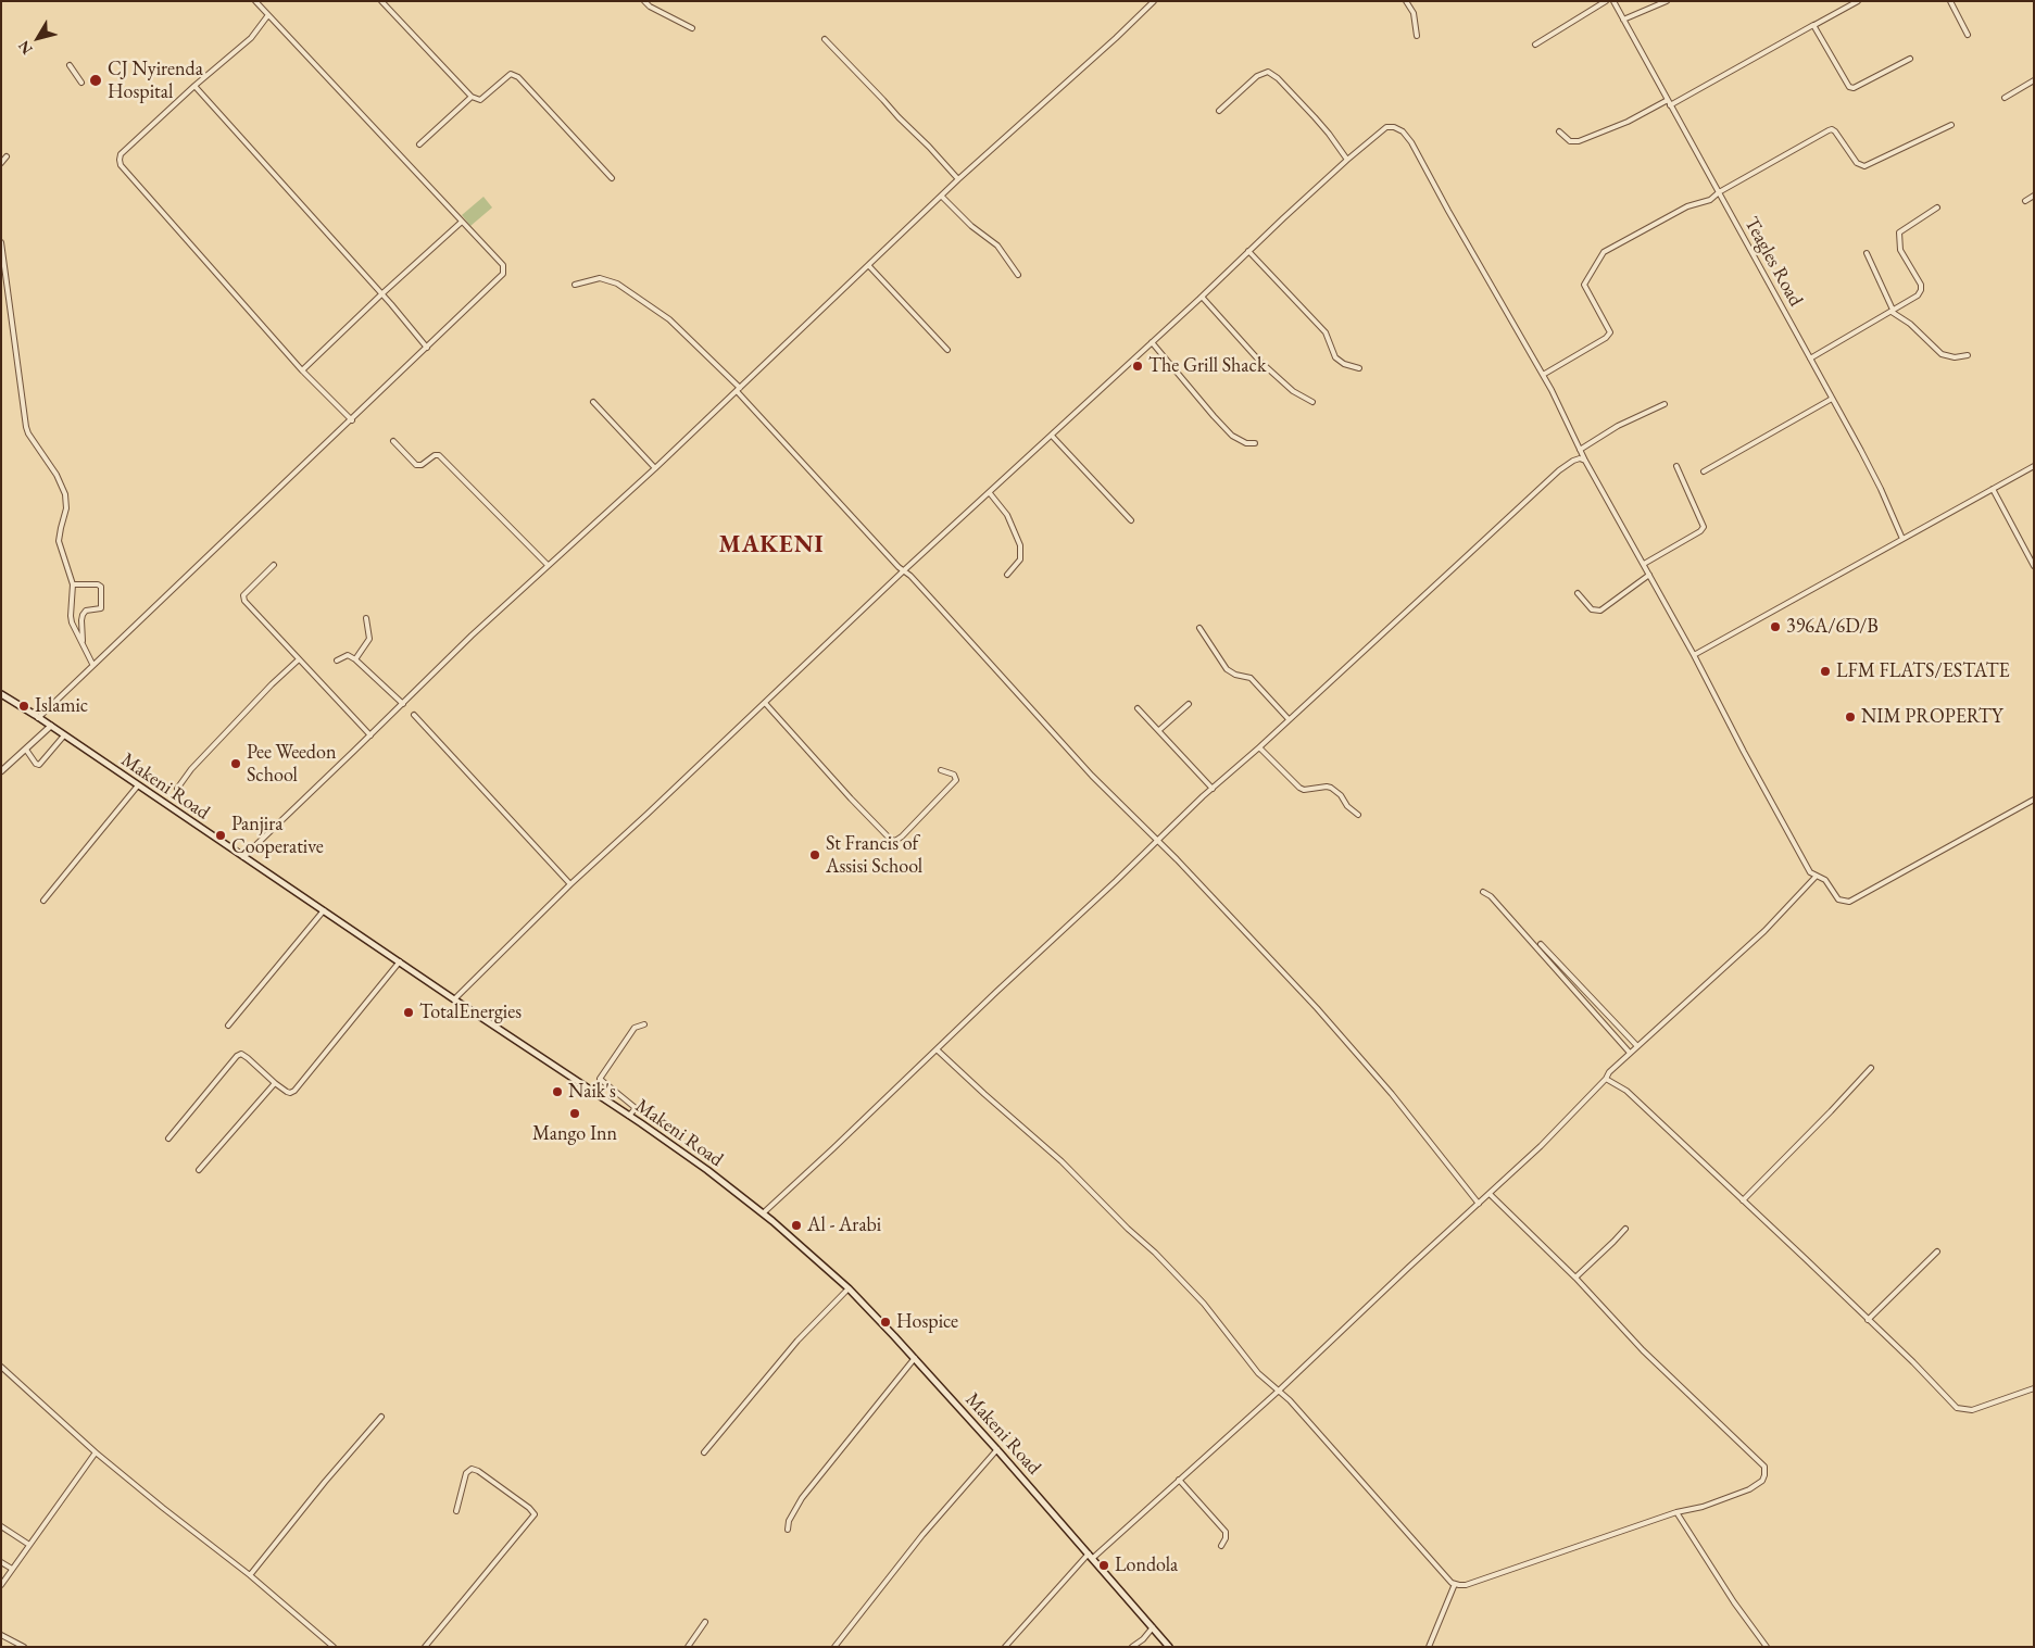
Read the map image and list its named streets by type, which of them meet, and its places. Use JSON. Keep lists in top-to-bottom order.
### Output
{
  "streets": {
    "main road": ["Makeni Road"],
    "street": ["Teagles Road"]
  },
  "districts": ["MAKENI"],
  "places": [
    "CJ Nyirenda Hospital",
    "The Grill Shack",
    "396A/6D/B",
    "LFM FLATS/ESTATE",
    "Islamic",
    "NIM PROPERTY",
    "Pee Weedon School",
    "Panjira Cooperative",
    "St Francis of Assisi School",
    "TotalEnergies",
    "Naik's",
    "Mango Inn",
    "Al - Arabi",
    "Hospice",
    "Londola"
  ],
  "north": "bottom left"
}
